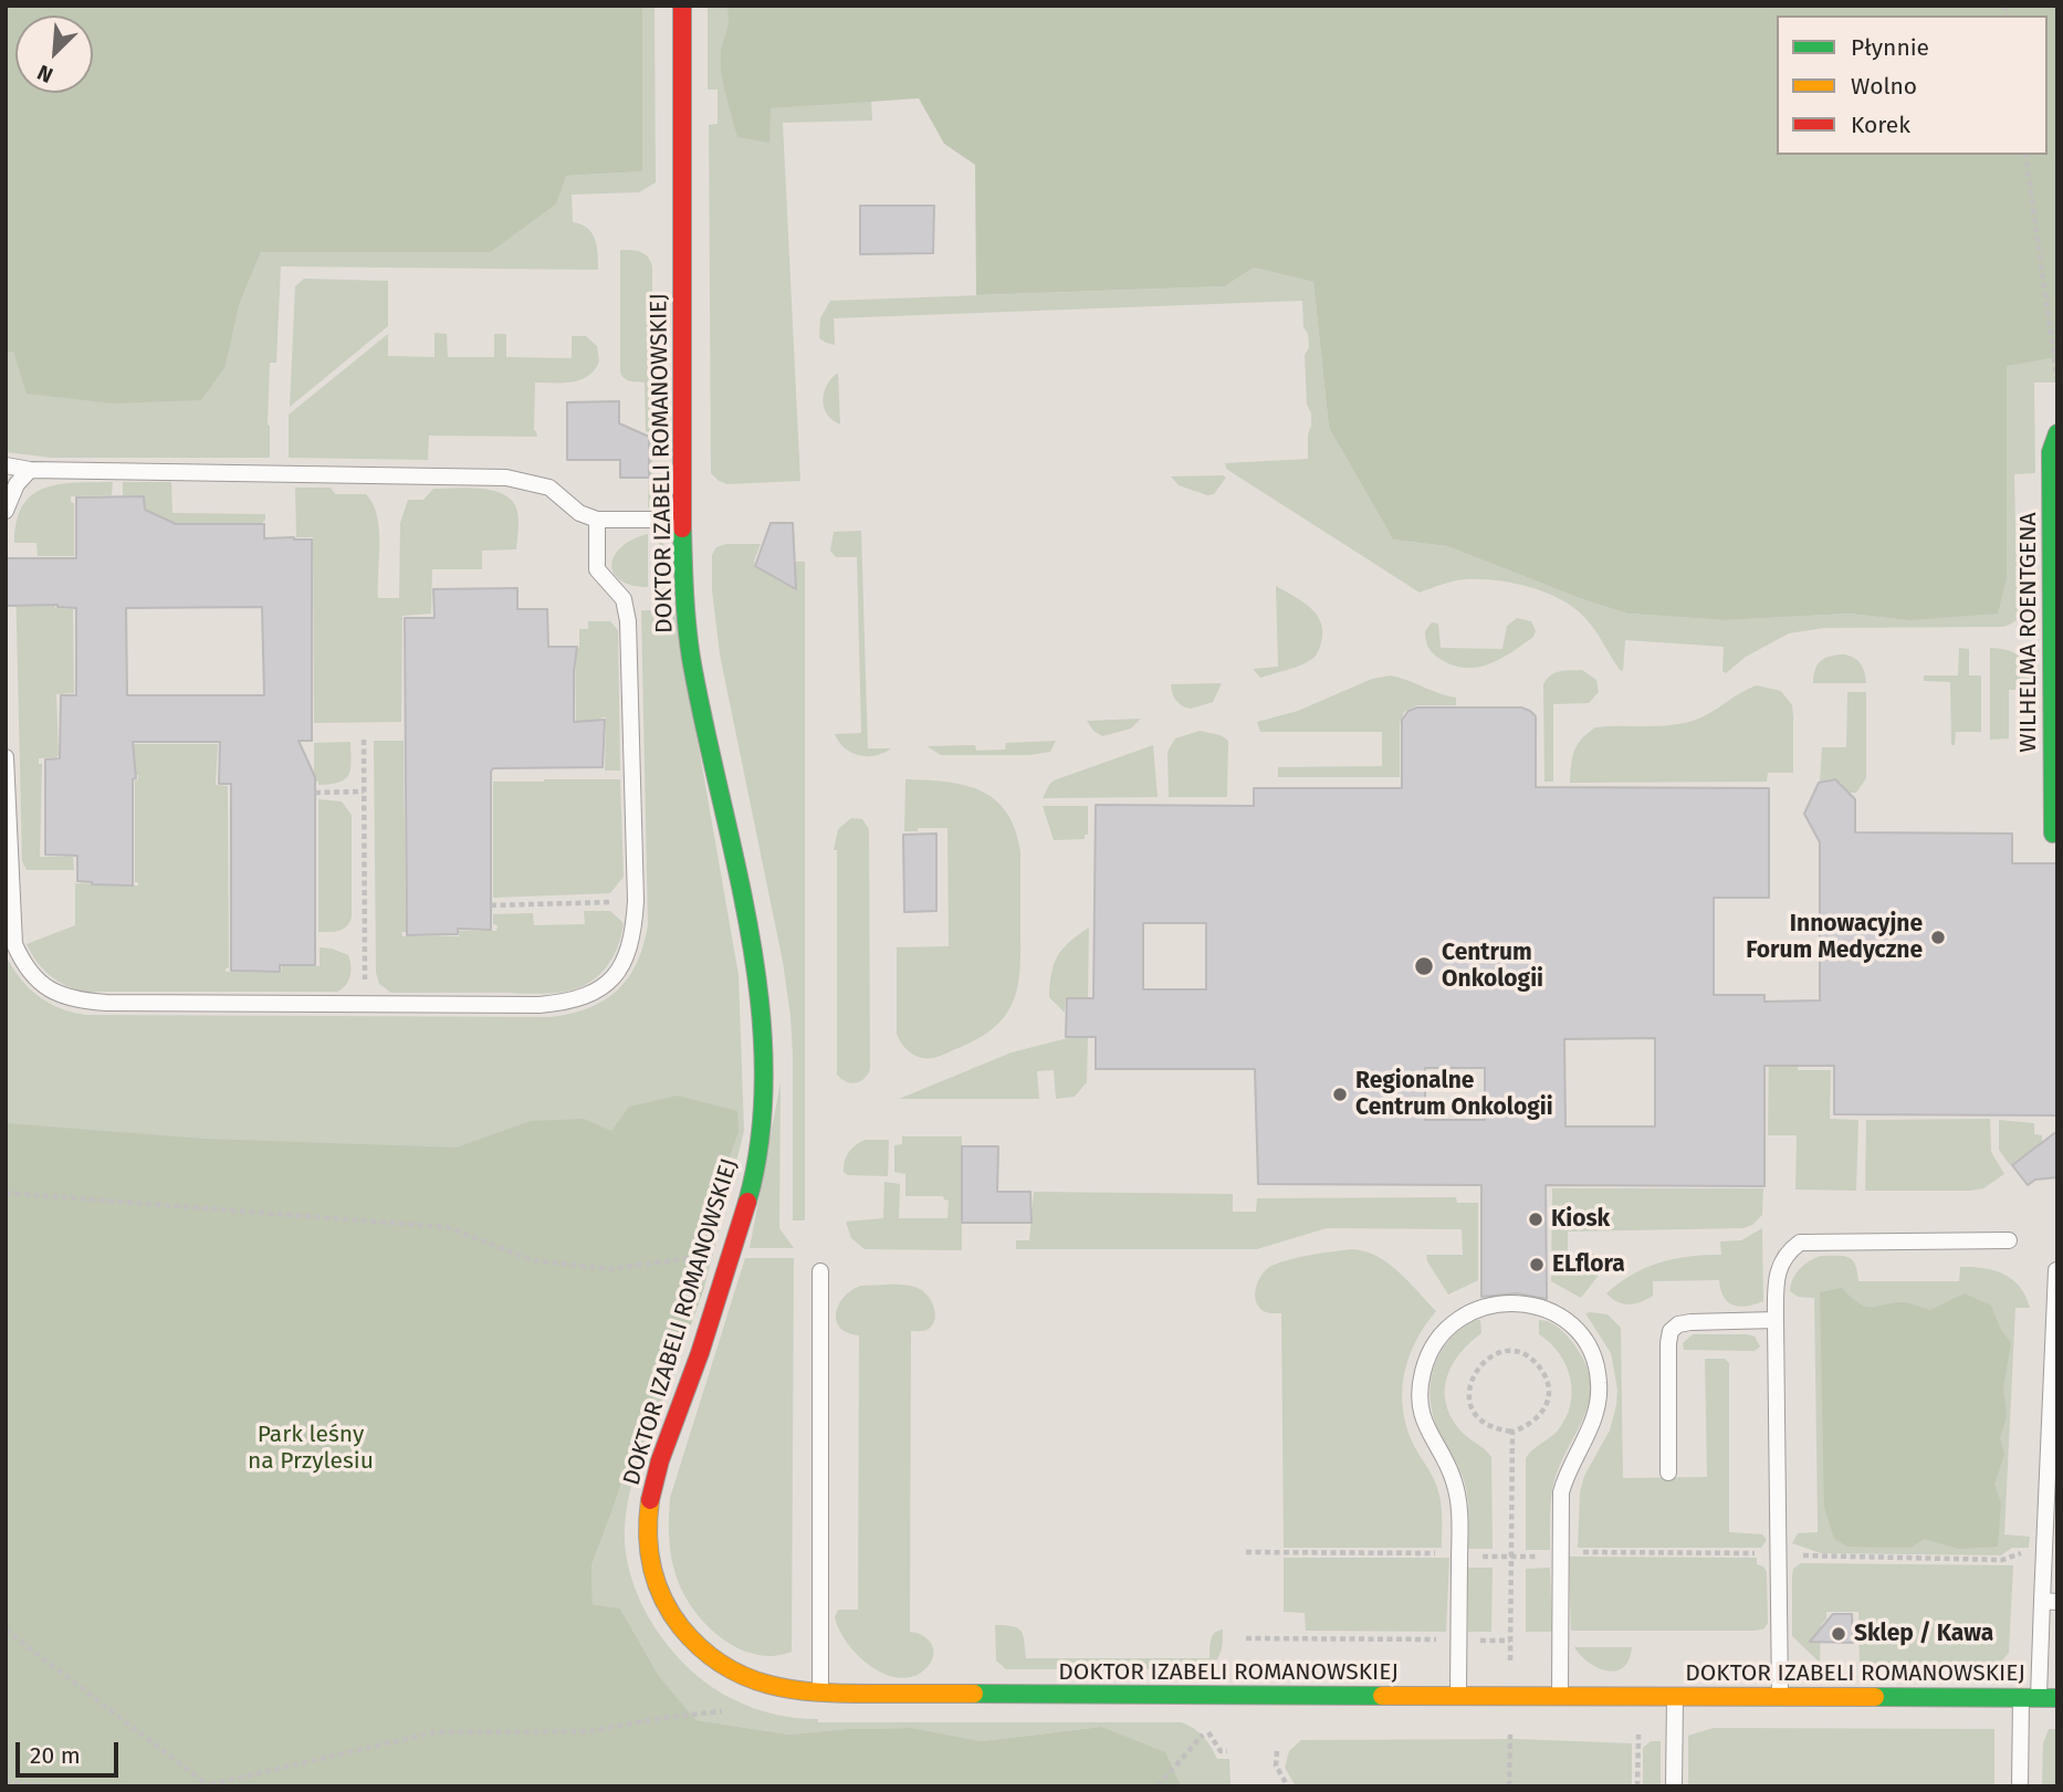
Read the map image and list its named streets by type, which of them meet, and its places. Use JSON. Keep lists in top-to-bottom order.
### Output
{
  "streets": {
    "street": ["DOKTOR IZABELI ROMANOWSKIEJ", "WILHELMA ROENTGENA"]
  },
  "parks": ["Park leśny na Przylesiu"],
  "places": [
    "Innowacyjne Forum Medyczne",
    "Centrum Onkologii",
    "Regionalne Centrum Onkologii",
    "Kiosk",
    "ELflora",
    "Sklep / Kawa"
  ],
  "legend": ["Płynnie", "Wolno", "Korek"],
  "scale_bar": "20 m",
  "north": "bottom left"
}
